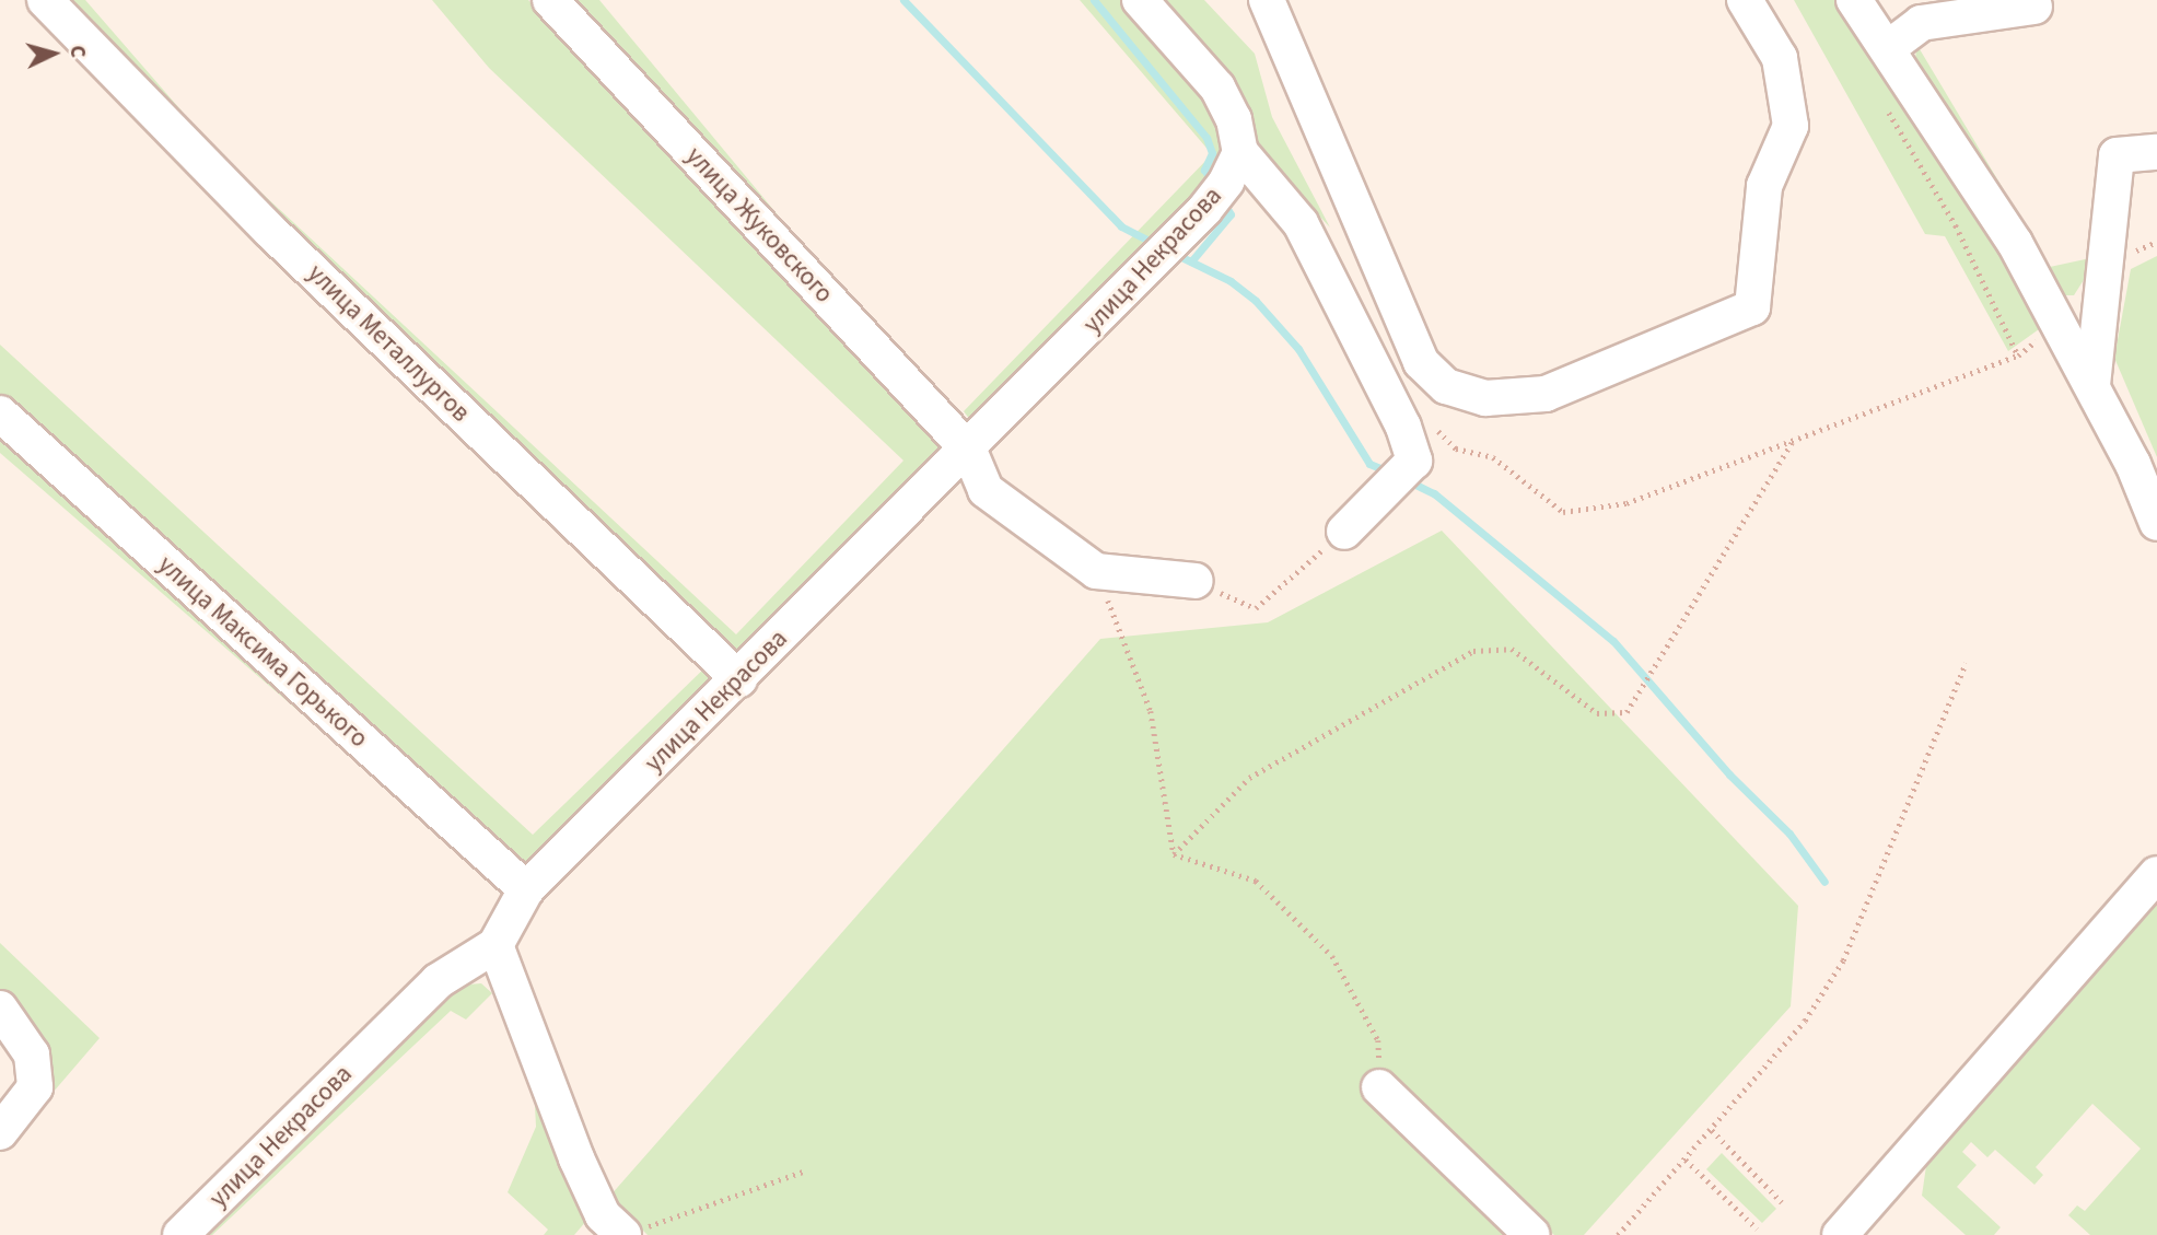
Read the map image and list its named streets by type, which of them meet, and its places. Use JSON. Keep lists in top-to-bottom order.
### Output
{
  "streets": {
    "street": [
      "улица Жуковского",
      "улица Некрасова",
      "улица Металлургов",
      "улица Максима Горького"
    ]
  },
  "crossings": [
    ["улица Жуковского", "улица Некрасова"],
    ["улица Некрасова", "улица Металлургов"],
    ["улица Некрасова", "улица Максима Горького"]
  ],
  "north": "right"
}
